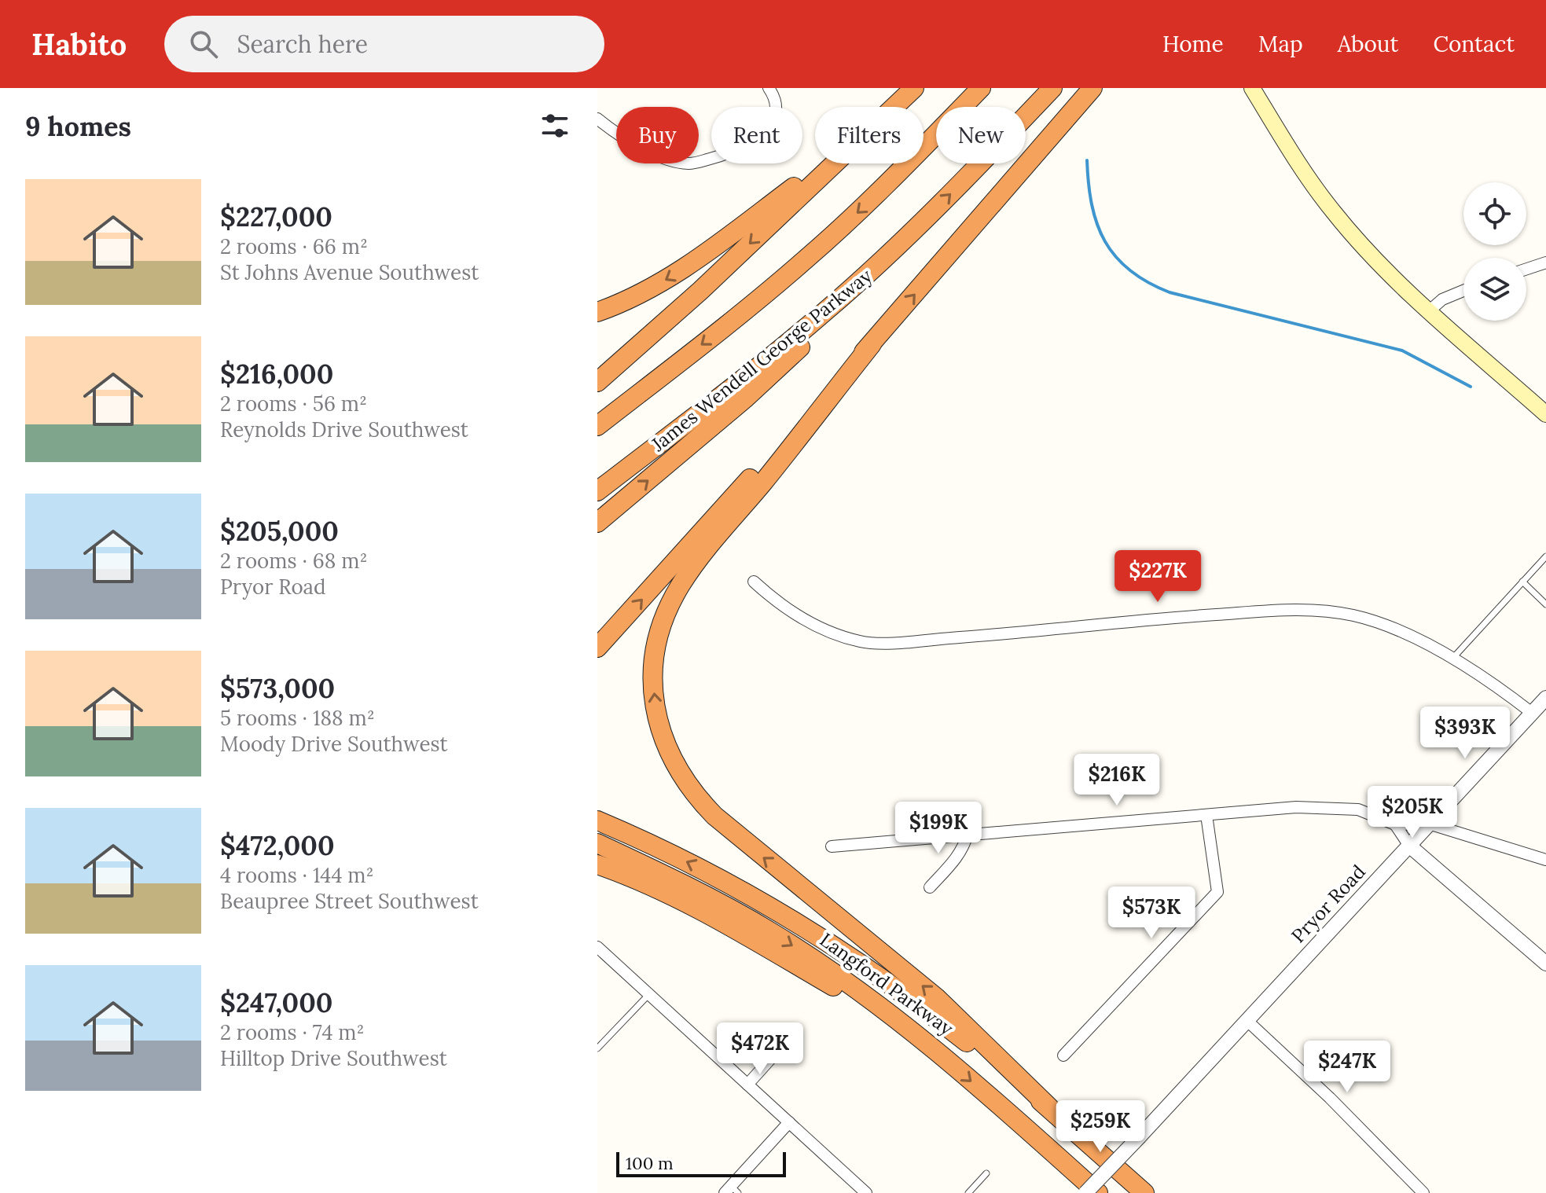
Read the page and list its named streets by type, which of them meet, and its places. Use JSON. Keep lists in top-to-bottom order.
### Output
{
  "streets": {
    "highway": ["James Wendell George Parkway", "Langford Parkway"],
    "street": ["Pryor Road"]
  },
  "scale_bar": "100 m",
  "page": {
    "header": "Habito",
    "search": "Search here",
    "nav": [
      "Home",
      "Map",
      "About",
      "Contact"
    ],
    "heading": "9 homes",
    "chip": [
      "Buy",
      "Rent",
      "Filters",
      "New"
    ],
    "list": [
      {
        "name": "$227,000",
        "note": "2 rooms · 66 m² · St Johns Avenue Southwest"
      },
      {
        "name": "$216,000",
        "note": "2 rooms · 56 m² · Reynolds Drive Southwest"
      },
      {
        "name": "$205,000",
        "note": "2 rooms · 68 m² · Pryor Road"
      },
      {
        "name": "$573,000",
        "note": "5 rooms · 188 m² · Moody Drive Southwest"
      },
      {
        "name": "$472,000",
        "note": "4 rooms · 144 m² · Beaupree Street Southwest"
      },
      {
        "name": "$247,000",
        "note": "2 rooms · 74 m² · Hilltop Drive Southwest"
      }
    ],
    "price": [
      "$227K",
      "$393K",
      "$216K",
      "$205K",
      "$199K",
      "$573K",
      "$472K",
      "$247K",
      "$259K"
    ],
    "scale": "100 m"
  }
}
